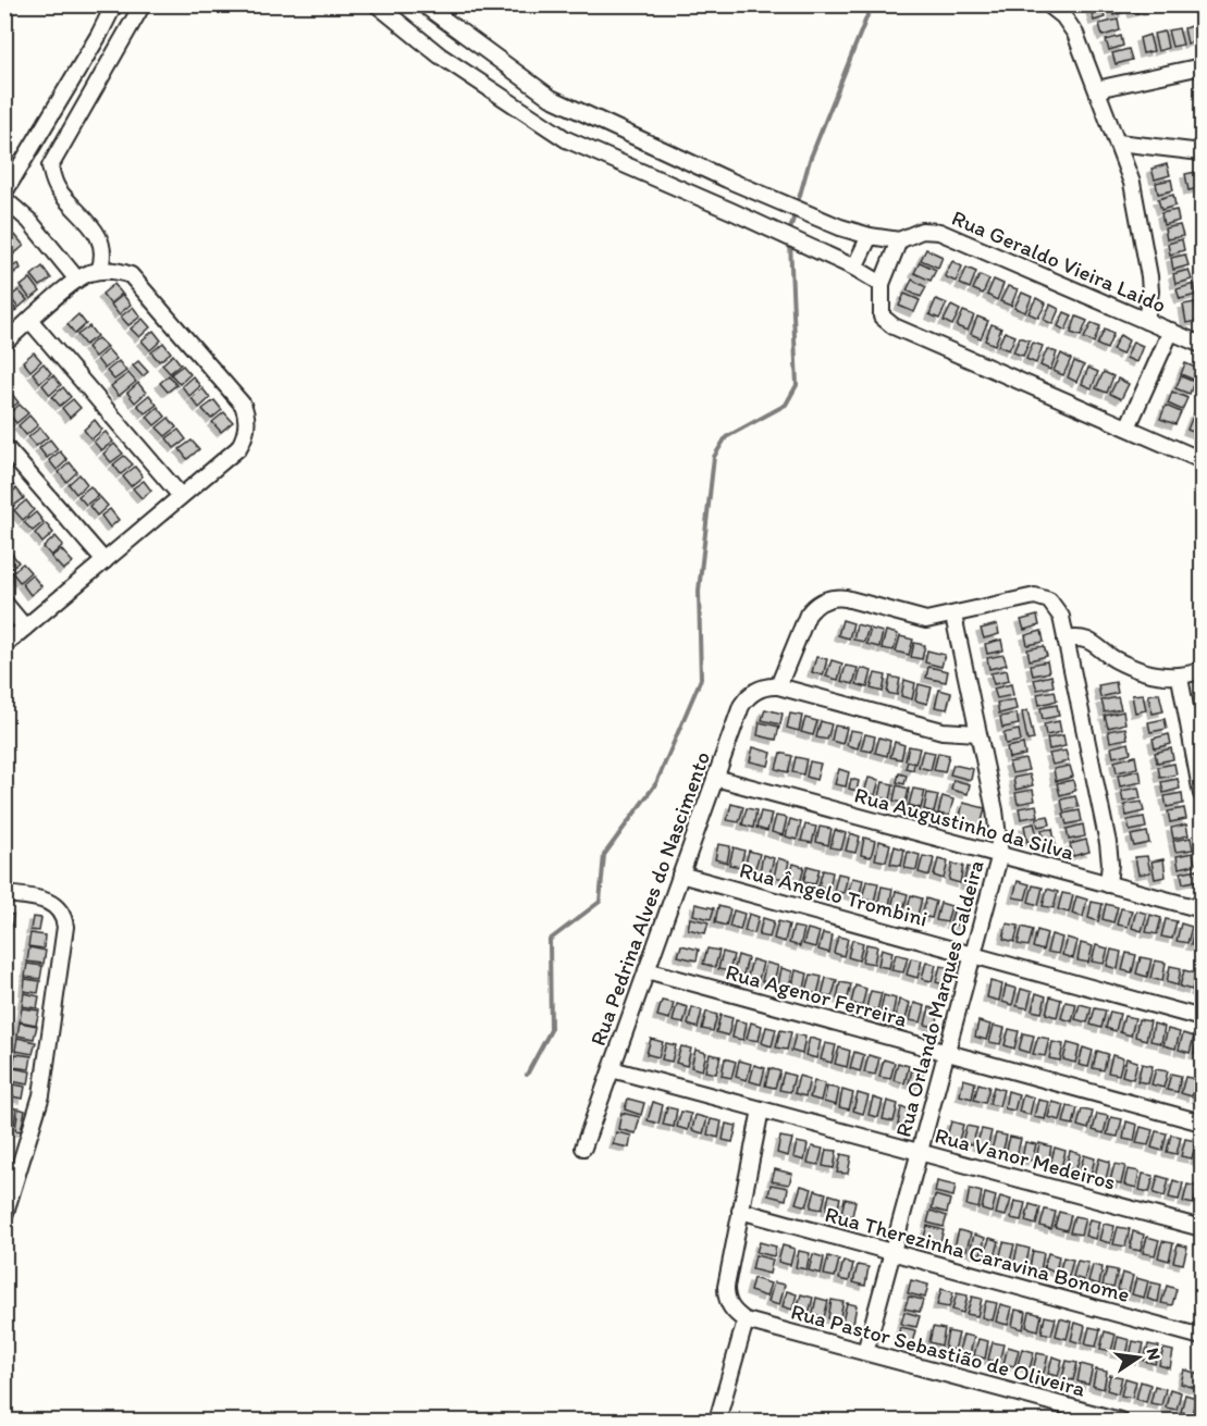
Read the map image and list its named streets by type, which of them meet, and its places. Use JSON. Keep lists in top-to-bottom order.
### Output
{
  "streets": {
    "street": [
      "Rua Geraldo Vieira Laido",
      "Rua Augustinho da Silva",
      "Rua Ângelo Trombini",
      "Rua Pedrina Alves do Nascimento",
      "Rua Agenor Ferreira",
      "Rua Orlando Marques Caldeira",
      "Rua Vanor Medeiros",
      "Rua Therezinha Caravina Bonome",
      "Rua Pastor Sebastião de Oliveira"
    ]
  },
  "crossings": [
    ["Rua Augustinho da Silva", "Rua Pedrina Alves do Nascimento"],
    ["Rua Augustinho da Silva", "Rua Orlando Marques Caldeira"],
    ["Rua Ângelo Trombini", "Rua Pedrina Alves do Nascimento"],
    ["Rua Ângelo Trombini", "Rua Orlando Marques Caldeira"],
    ["Rua Pedrina Alves do Nascimento", "Rua Agenor Ferreira"],
    ["Rua Pedrina Alves do Nascimento", "Rua Vanor Medeiros"],
    ["Rua Agenor Ferreira", "Rua Orlando Marques Caldeira"],
    ["Rua Orlando Marques Caldeira", "Rua Vanor Medeiros"],
    ["Rua Orlando Marques Caldeira", "Rua Therezinha Caravina Bonome"],
    ["Rua Orlando Marques Caldeira", "Rua Pastor Sebastião de Oliveira"]
  ],
  "north": "right"
}
